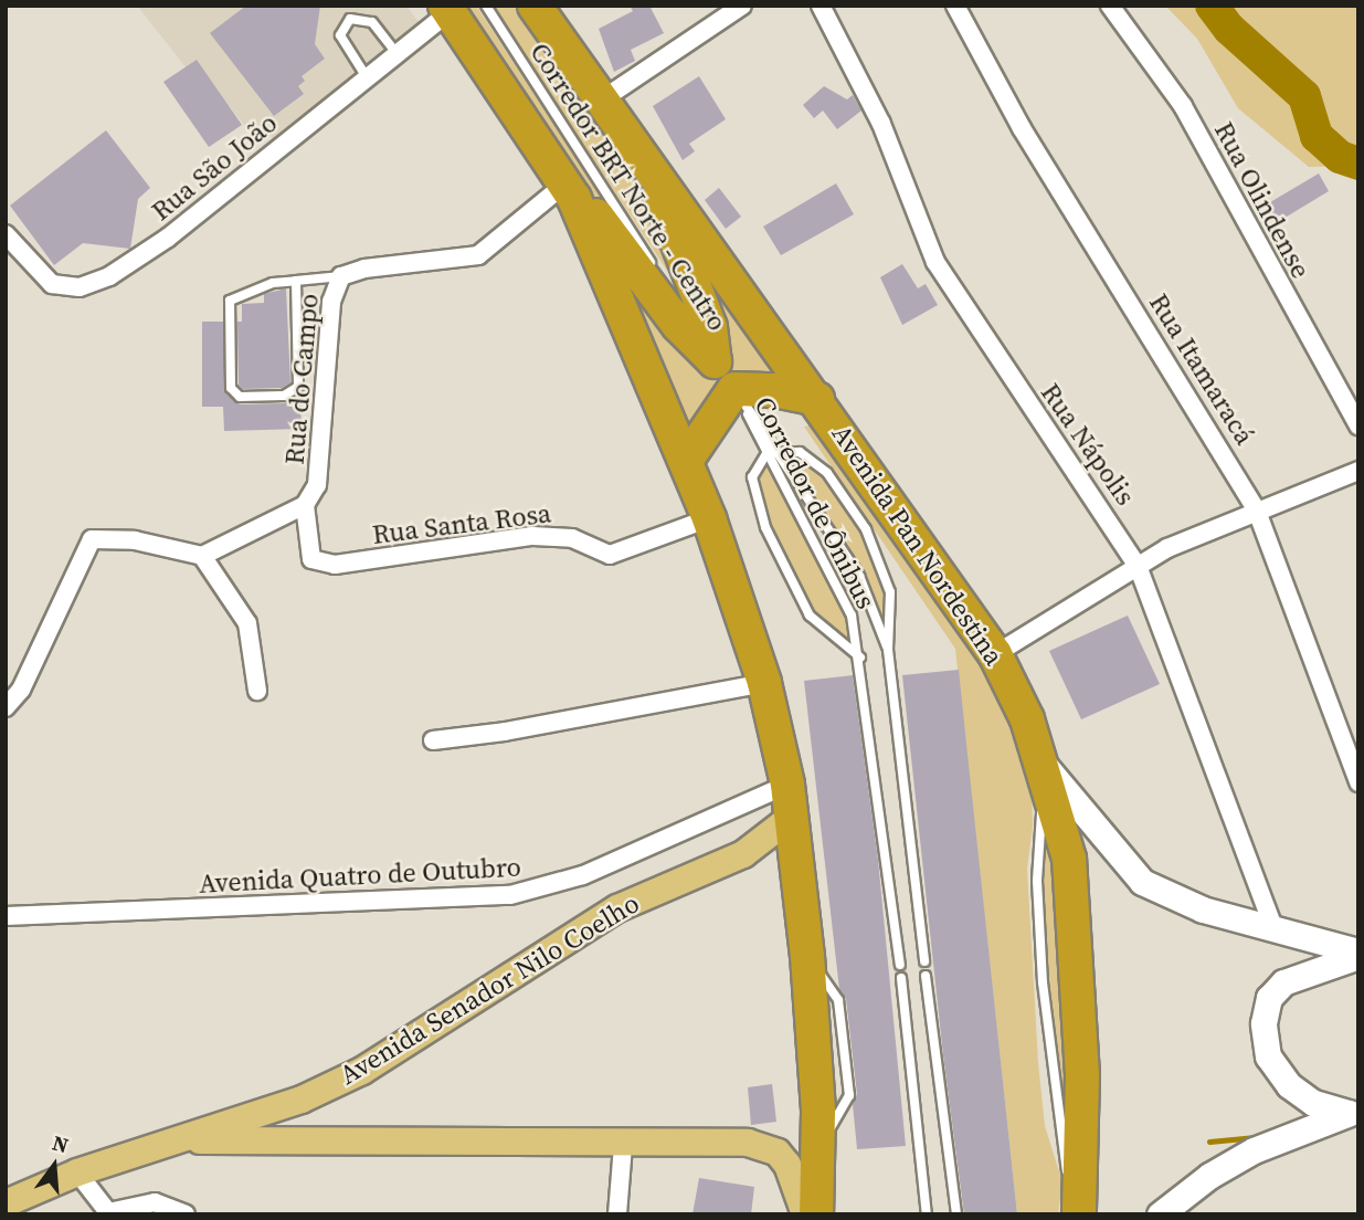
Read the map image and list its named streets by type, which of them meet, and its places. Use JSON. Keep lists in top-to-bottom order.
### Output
{
  "streets": {
    "highway": ["Avenida Pan Nordestina"],
    "main road": ["Avenida Senador Nilo Coelho"],
    "street": [
      "Rua São João",
      "Rua Olindense",
      "Rua Itamaracá",
      "Rua do Campo",
      "Rua Nápolis",
      "Rua Santa Rosa",
      "Avenida Quatro de Outubro"
    ],
    "lane": ["Corredor BRT Norte - Centro", "Corredor de Ônibus"]
  },
  "crossings": [
    ["Corredor BRT Norte - Centro", "Corredor de Ônibus"],
    ["Rua do Campo", "Rua Santa Rosa"]
  ],
  "north": "top"
}
